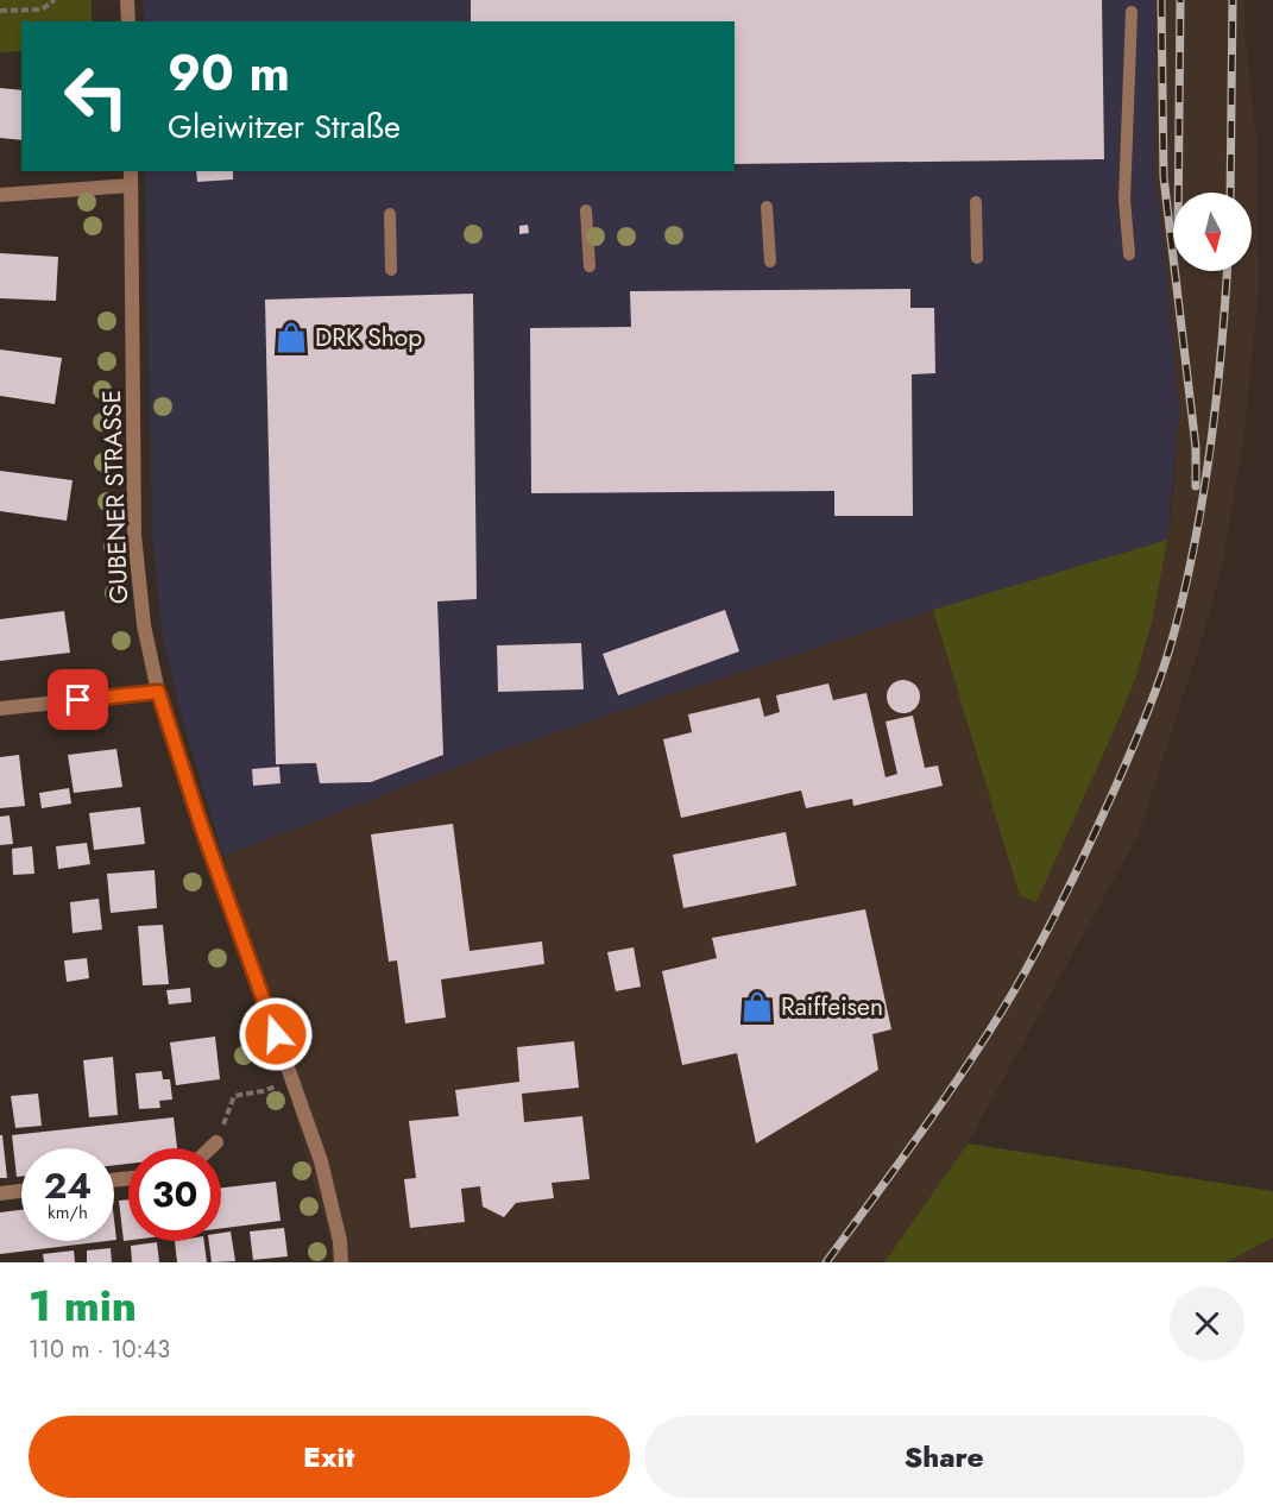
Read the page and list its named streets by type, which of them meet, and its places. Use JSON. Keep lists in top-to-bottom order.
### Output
{
  "streets": {
    "street": ["GUBENER STRASSE"]
  },
  "places": {
    "shop": ["DRK Shop", "Raiffeisen"]
  },
  "north": "bottom",
  "page": {
    "turn": ["90 m", "Gleiwitzer Straße"],
    "speed": "24 km/h",
    "limit": "30",
    "heading": ["1 min", "110 m · 10:43"],
    "buttons": ["Exit", "Share"]
  }
}
